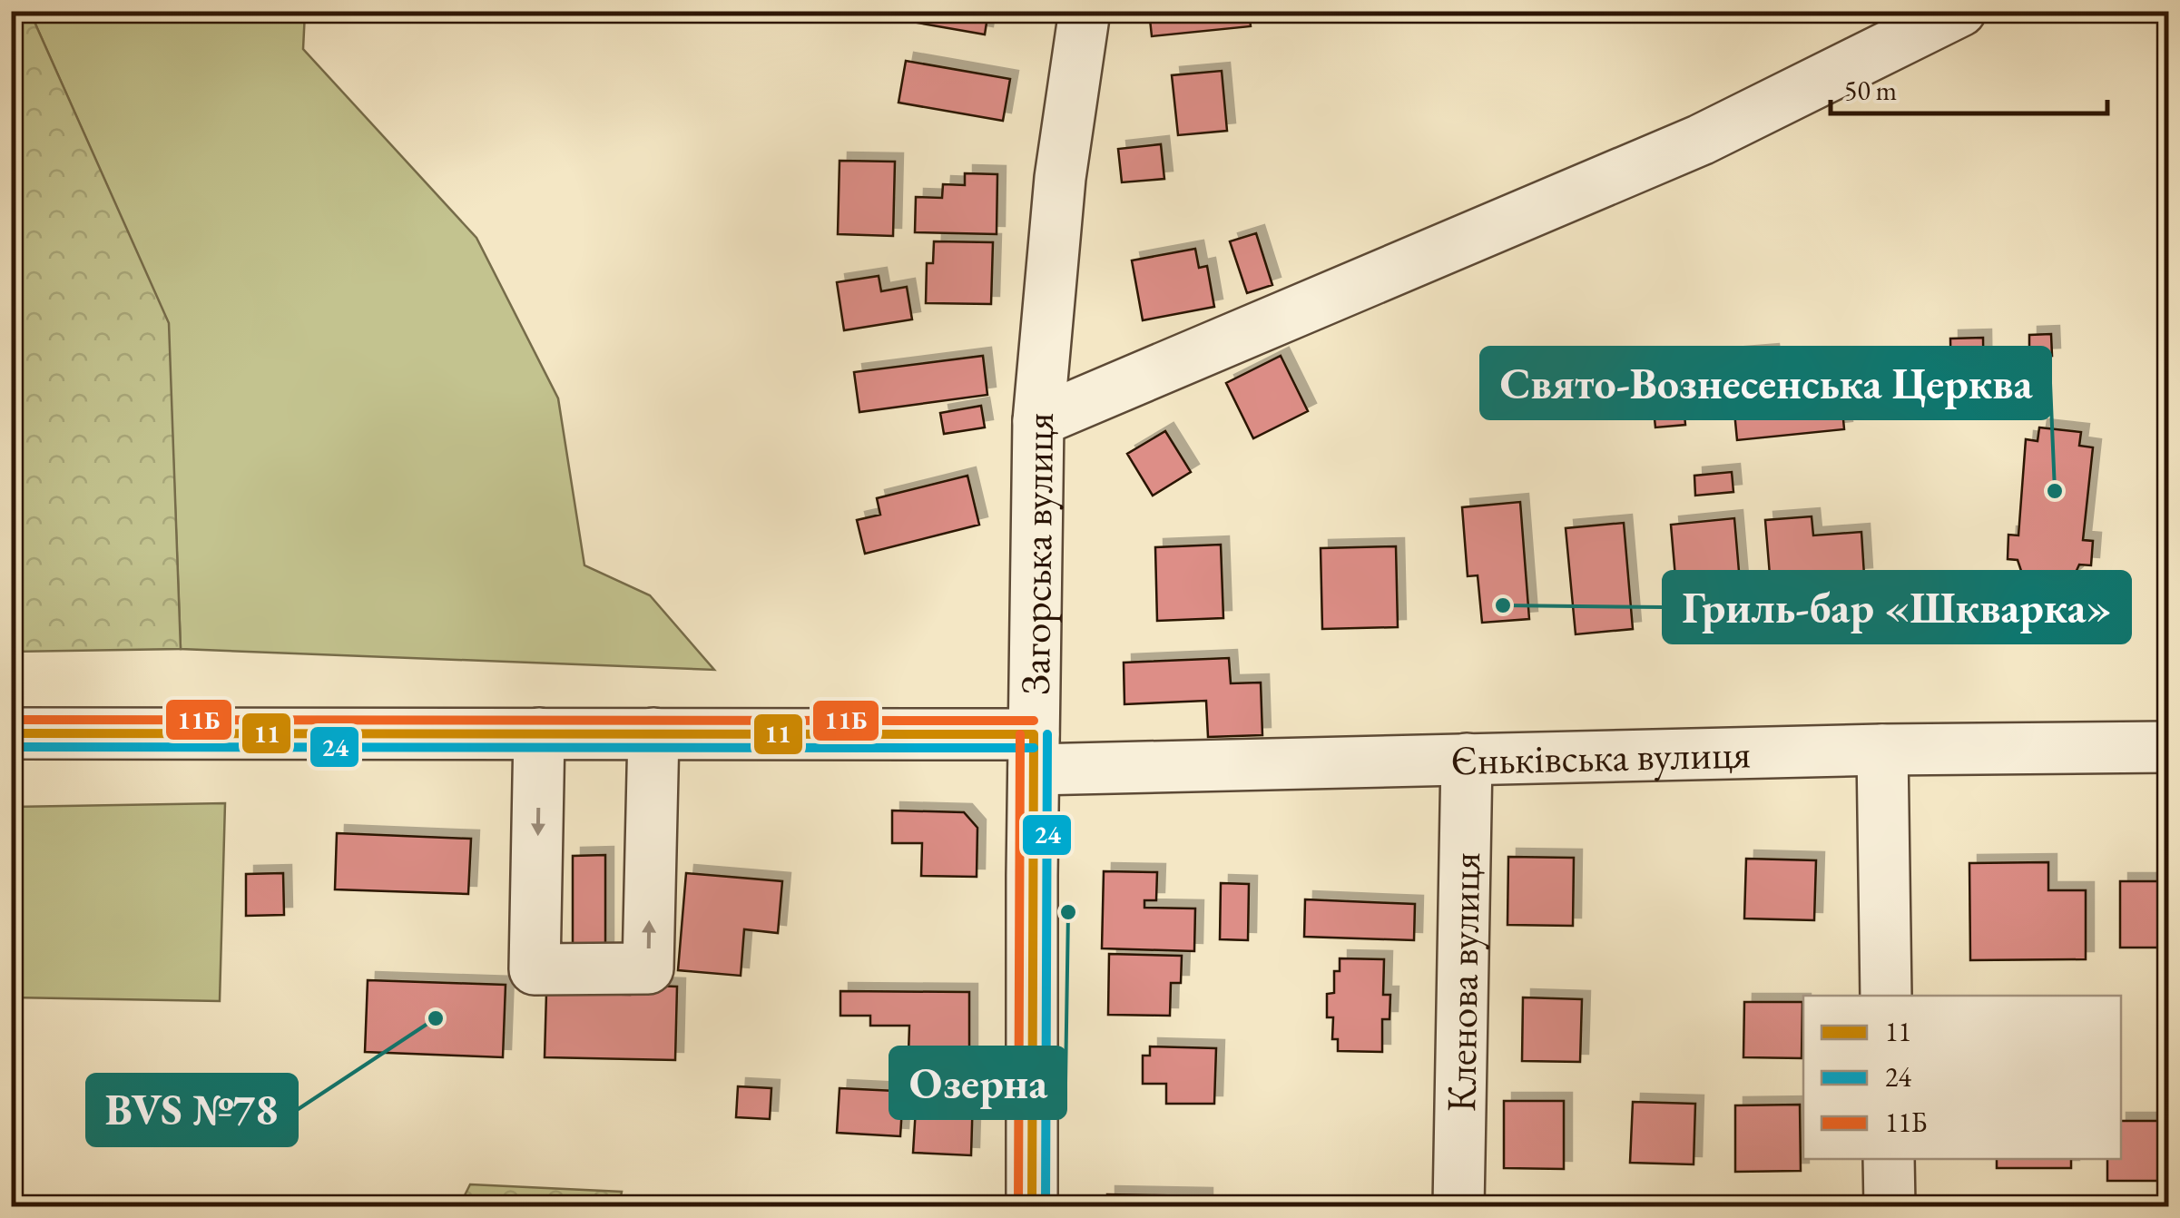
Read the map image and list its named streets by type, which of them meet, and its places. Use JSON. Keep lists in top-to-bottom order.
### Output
{
  "streets": {
    "street": ["Загорська вулиця", "Єньківська вулиця", "Кленова вулиця"]
  },
  "crossings": [
    ["Загорська вулиця", "Єньківська вулиця"],
    ["Єньківська вулиця", "Кленова вулиця"]
  ],
  "places": [
    "Свято-Вознесенська Церква",
    "Гриль-бар «Шкварка»",
    "Озерна",
    "BVS №78"
  ],
  "lines": ["transit line 11Б", "transit line 11", "transit line 24"],
  "legend": ["11", "24", "11Б"],
  "scale_bar": "50 m"
}
